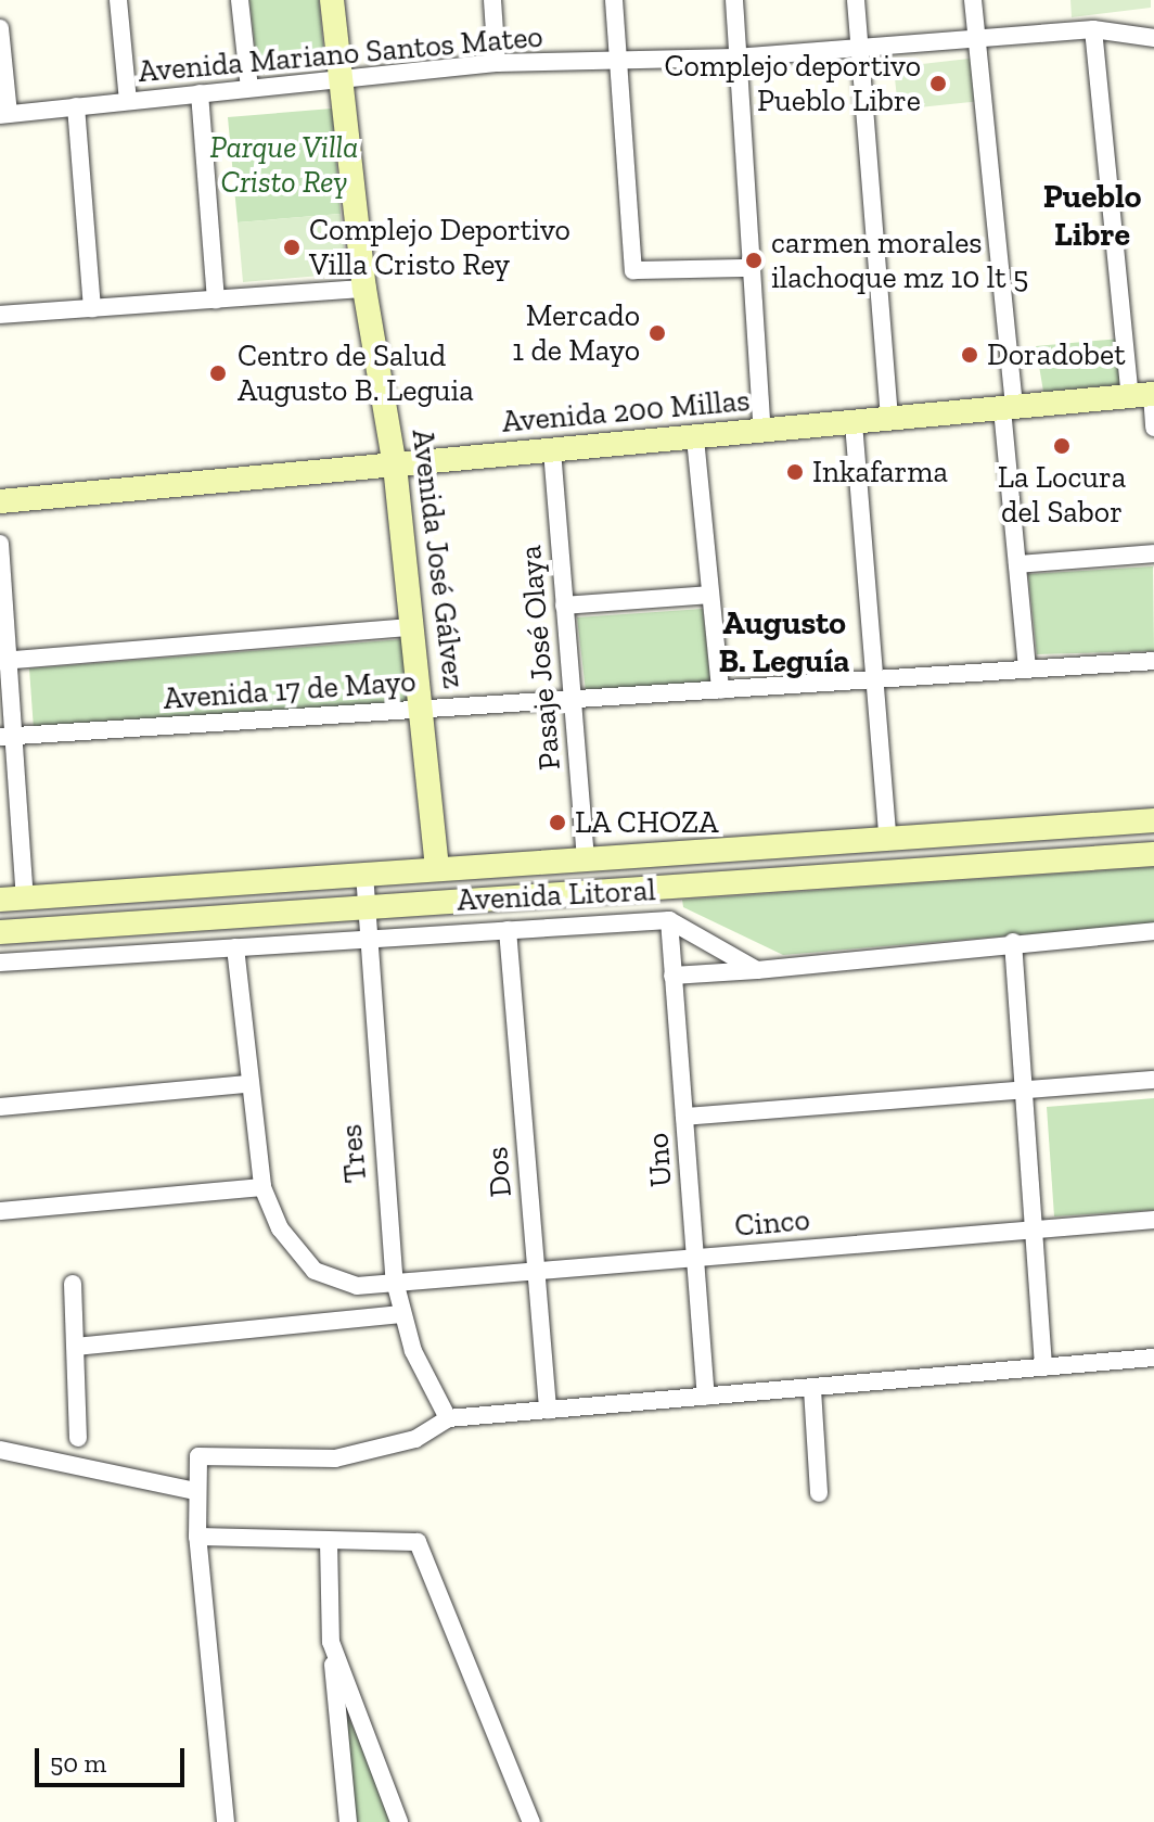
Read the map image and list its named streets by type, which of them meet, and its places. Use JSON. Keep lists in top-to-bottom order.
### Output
{
  "streets": {
    "main road": ["Avenida 200 Millas", "Avenida José Gálvez", "Avenida Litoral"],
    "street": [
      "Avenida Mariano Santos Mateo",
      "Pasaje José Olaya",
      "Avenida 17 de Mayo",
      "Tres",
      "Uno",
      "Dos",
      "Cinco"
    ]
  },
  "crossings": [
    ["Avenida Mariano Santos Mateo", "Avenida José Gálvez"],
    ["Avenida 200 Millas", "Avenida José Gálvez"],
    ["Avenida 200 Millas", "Pasaje José Olaya"],
    ["Avenida José Gálvez", "Avenida 17 de Mayo"],
    ["Avenida José Gálvez", "Avenida Litoral"],
    ["Pasaje José Olaya", "Avenida 17 de Mayo"],
    ["Pasaje José Olaya", "Avenida Litoral"],
    ["Avenida Litoral", "Tres"],
    ["Avenida Litoral", "Uno"],
    ["Avenida Litoral", "Dos"],
    ["Avenida Litoral", "Cinco"],
    ["Tres", "Cinco"],
    ["Uno", "Cinco"],
    ["Dos", "Cinco"]
  ],
  "districts": ["Pueblo Libre", "Augusto B. Leguía"],
  "parks": ["Parque Villa Cristo Rey"],
  "places": [
    "Complejo deportivo Pueblo Libre",
    "Complejo Deportivo Villa Cristo Rey",
    "carmen morales ilachoque mz 10 lt 5",
    "Mercado 1 de Mayo",
    "Doradobet",
    "Centro de Salud Augusto B. Leguia",
    "La Locura del Sabor",
    "Inkafarma",
    "LA CHOZA"
  ],
  "scale_bar": "50 m"
}
